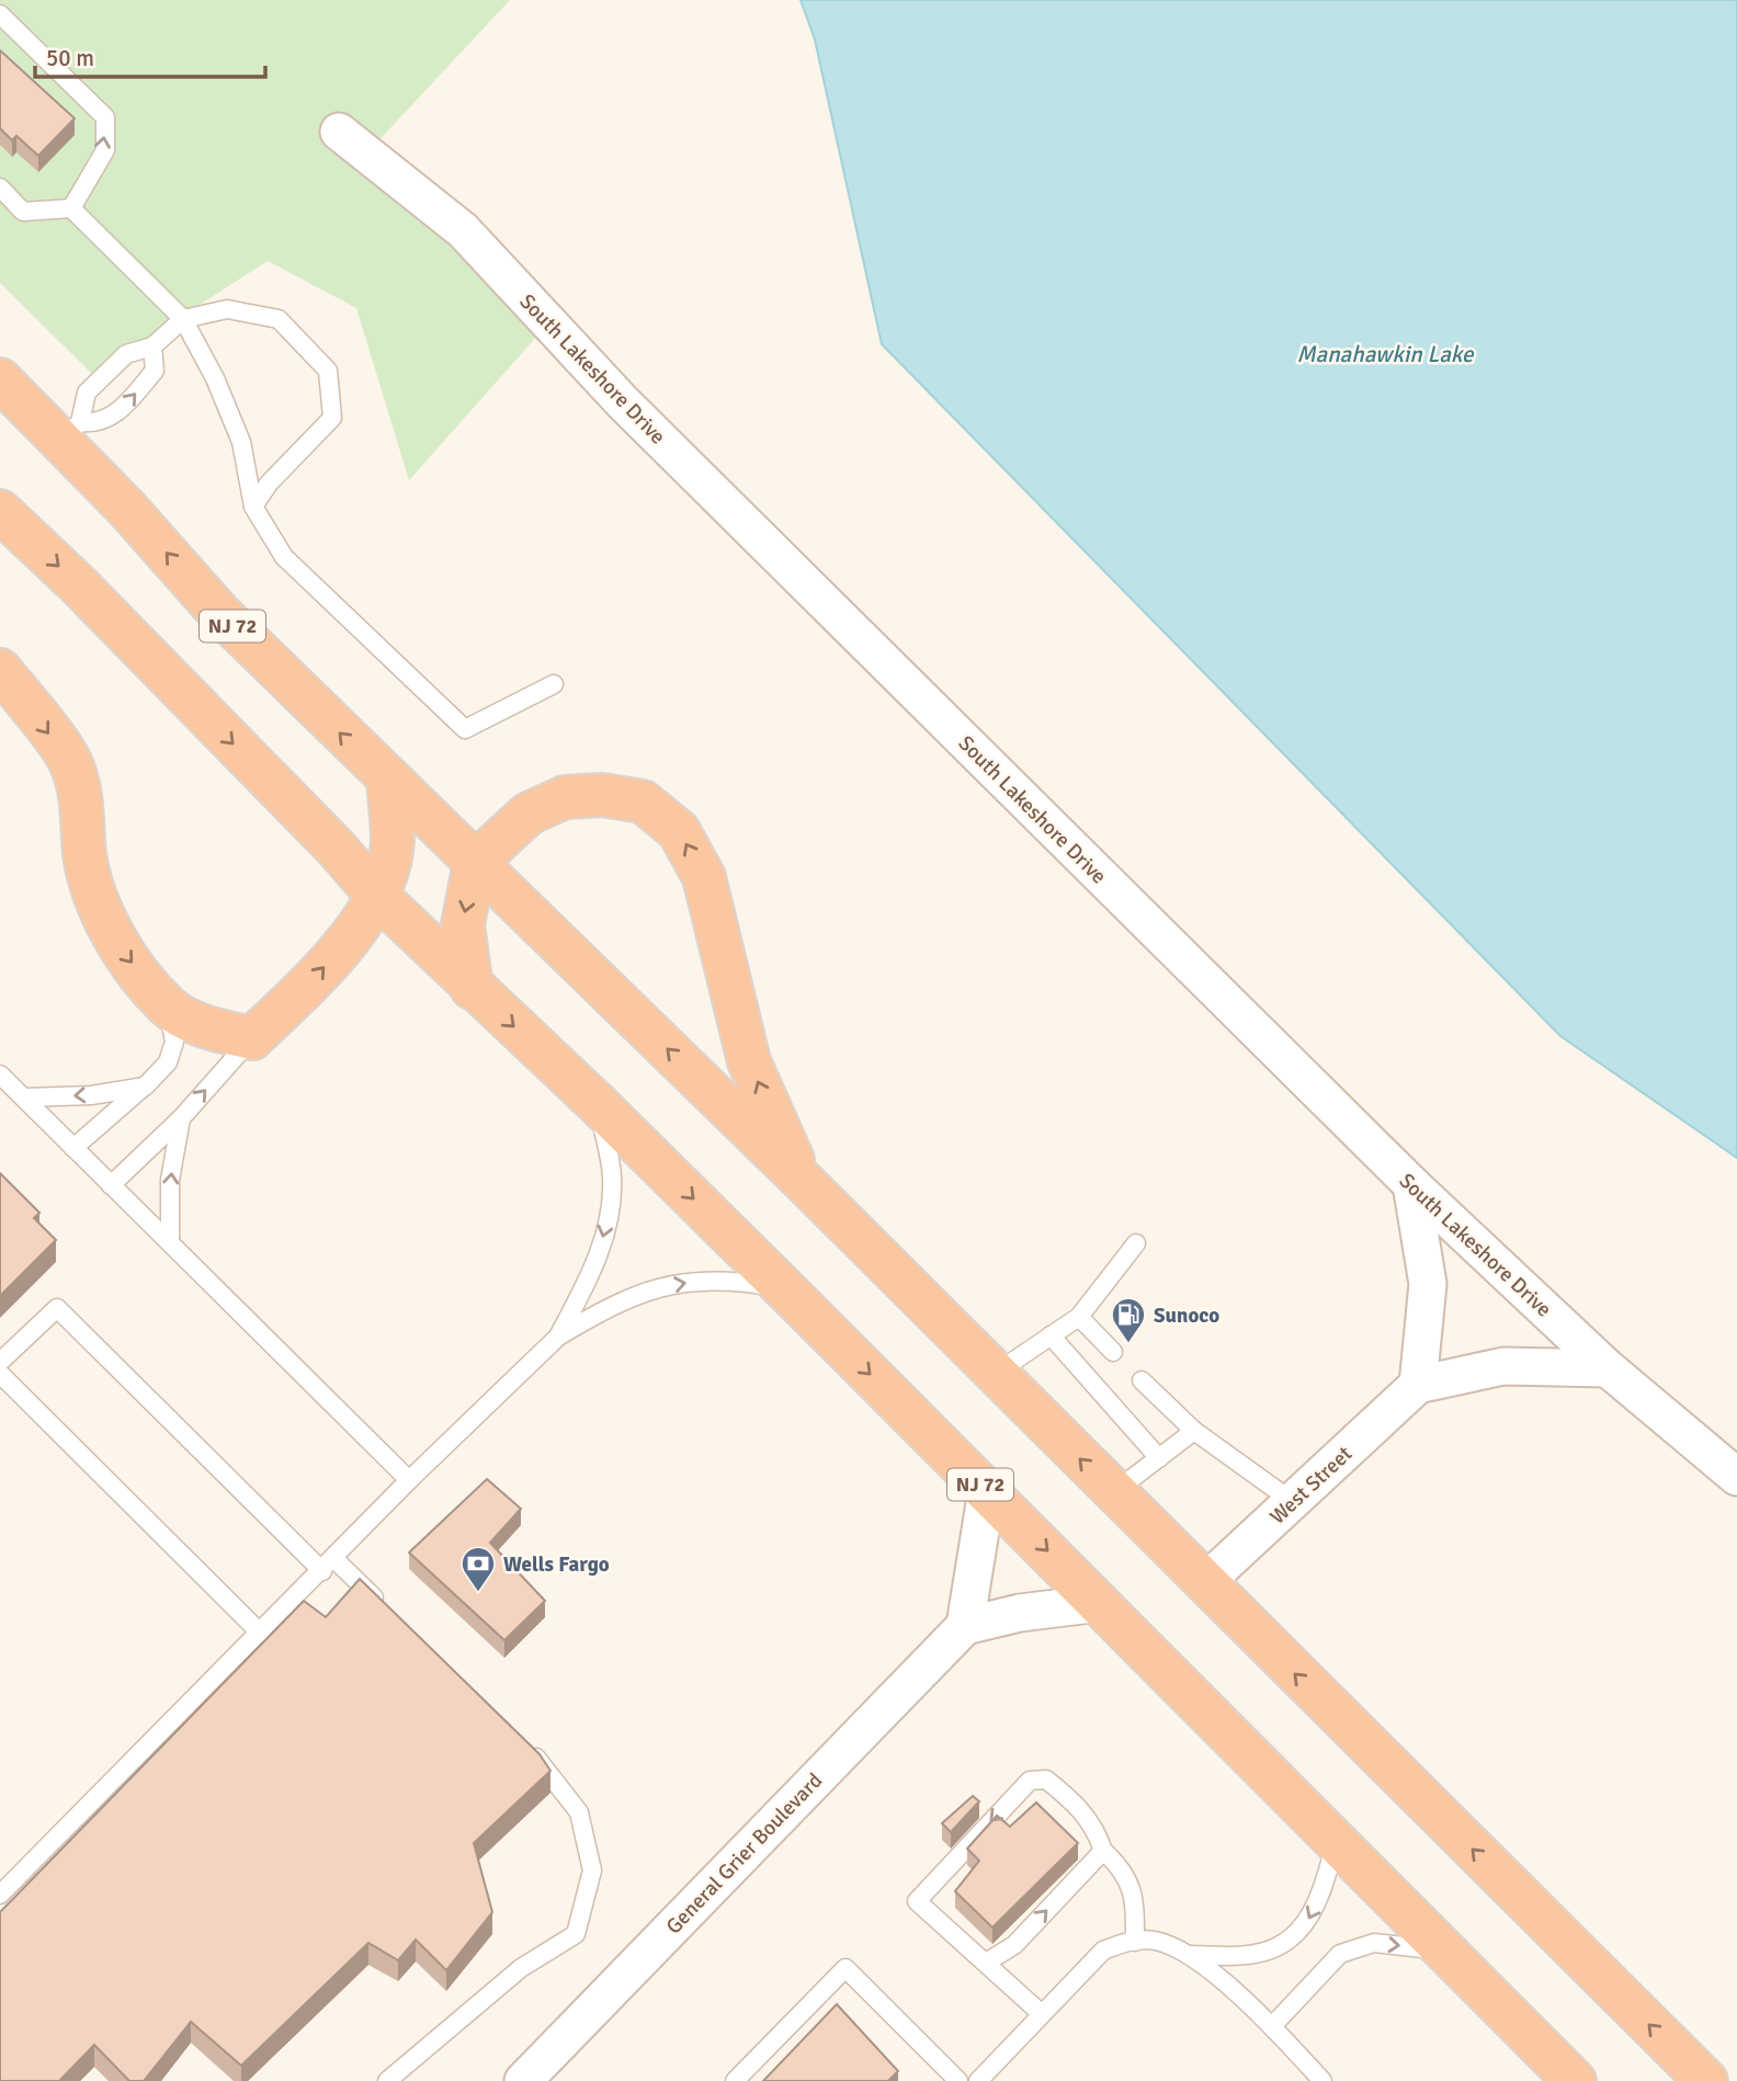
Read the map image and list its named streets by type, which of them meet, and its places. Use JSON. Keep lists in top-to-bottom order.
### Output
{
  "streets": {
    "highway": ["NJ 72"],
    "street": ["South Lakeshore Drive", "West Street", "General Grier Boulevard"]
  },
  "crossings": [
    ["NJ 72", "West Street"]
  ],
  "water": ["Manahawkin Lake"],
  "places": {
    "fuel station": ["Sunoco"],
    "bank": ["Wells Fargo"]
  },
  "scale_bar": "50 m"
}
